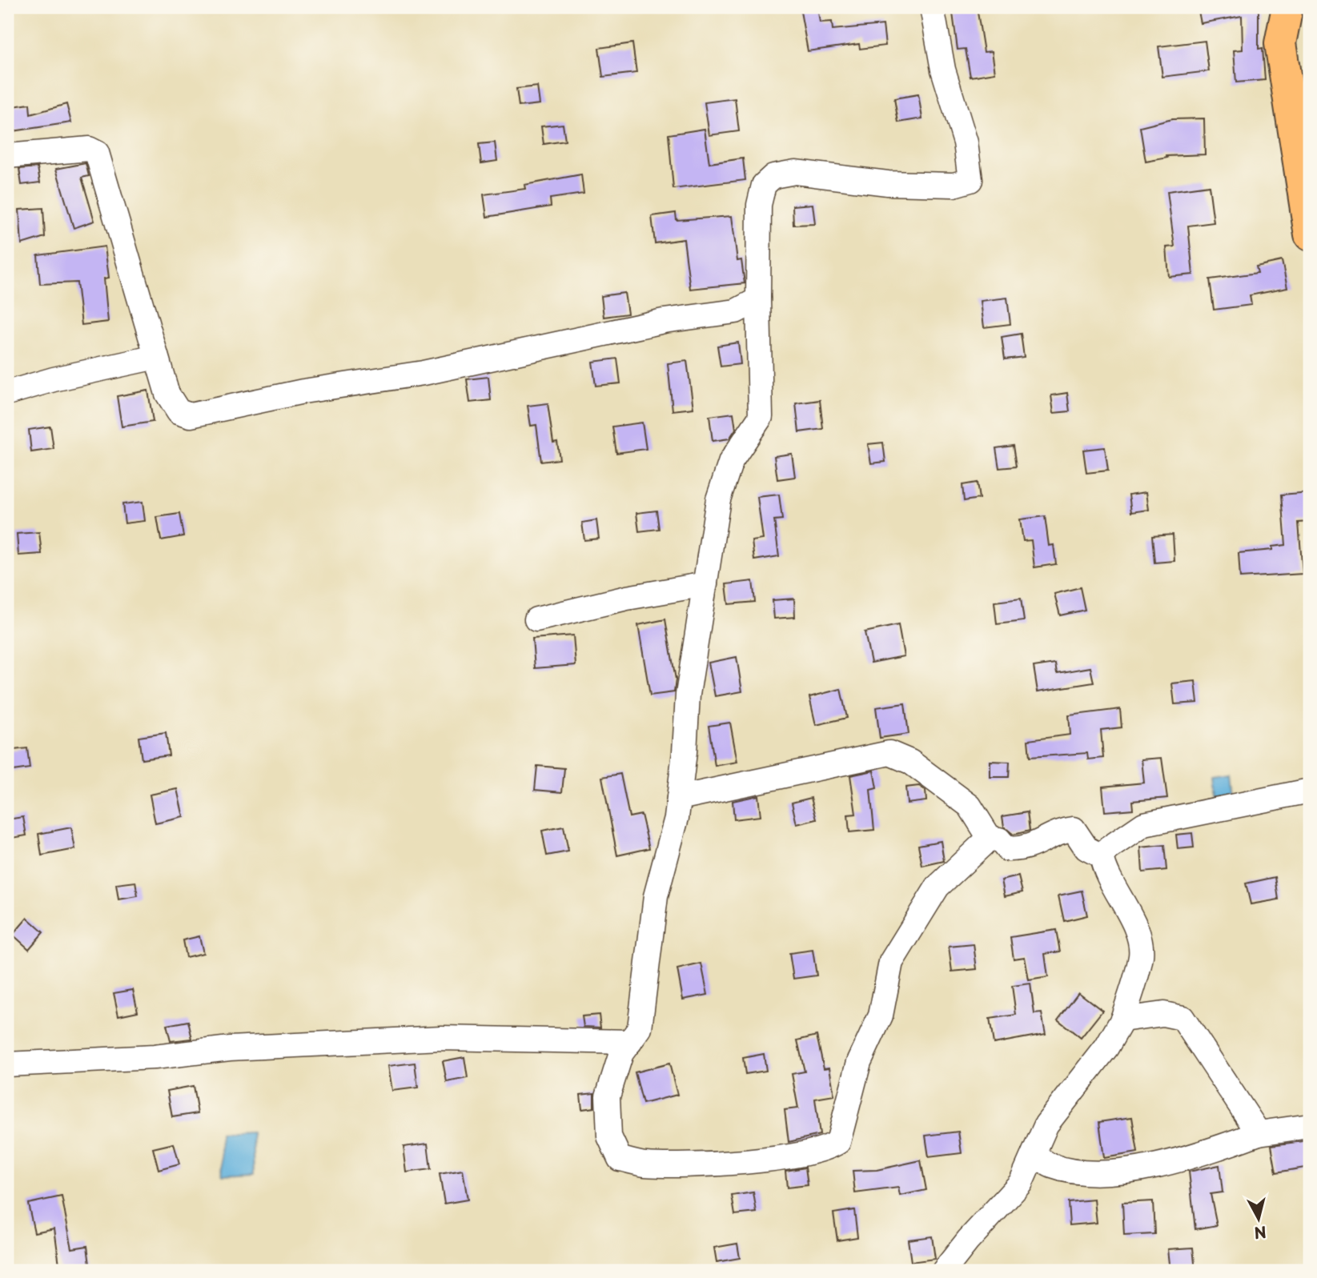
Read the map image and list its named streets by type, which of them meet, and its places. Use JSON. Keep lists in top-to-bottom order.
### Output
{
  "north": "bottom"
}
